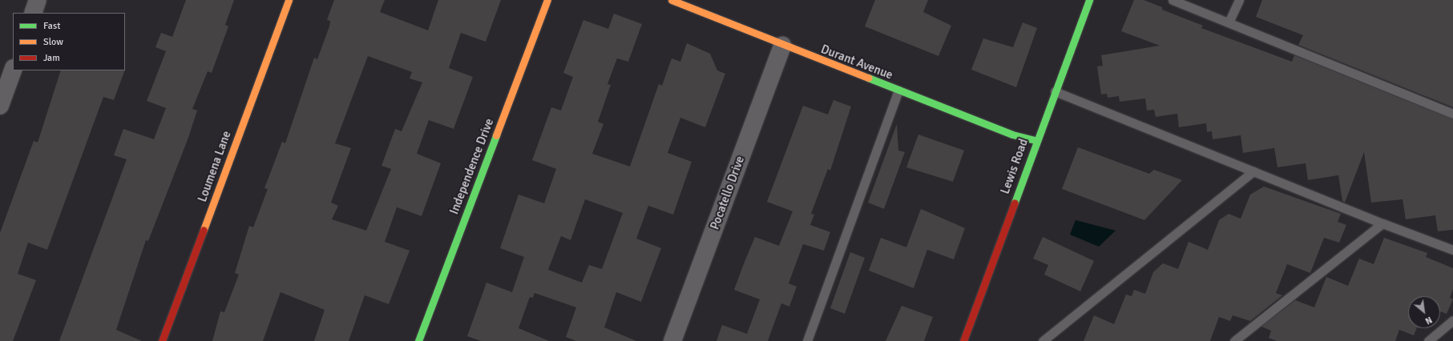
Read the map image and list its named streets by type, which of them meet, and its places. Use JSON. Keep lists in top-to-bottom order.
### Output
{
  "streets": {
    "street": [
      "Durant Avenue",
      "Loumena Lane",
      "Independence Drive",
      "Lewis Road",
      "Pocatello Drive"
    ]
  },
  "crossings": [
    ["Durant Avenue", "Lewis Road"],
    ["Durant Avenue", "Pocatello Drive"]
  ],
  "legend": ["Fast", "Slow", "Jam"],
  "north": "bottom right"
}
